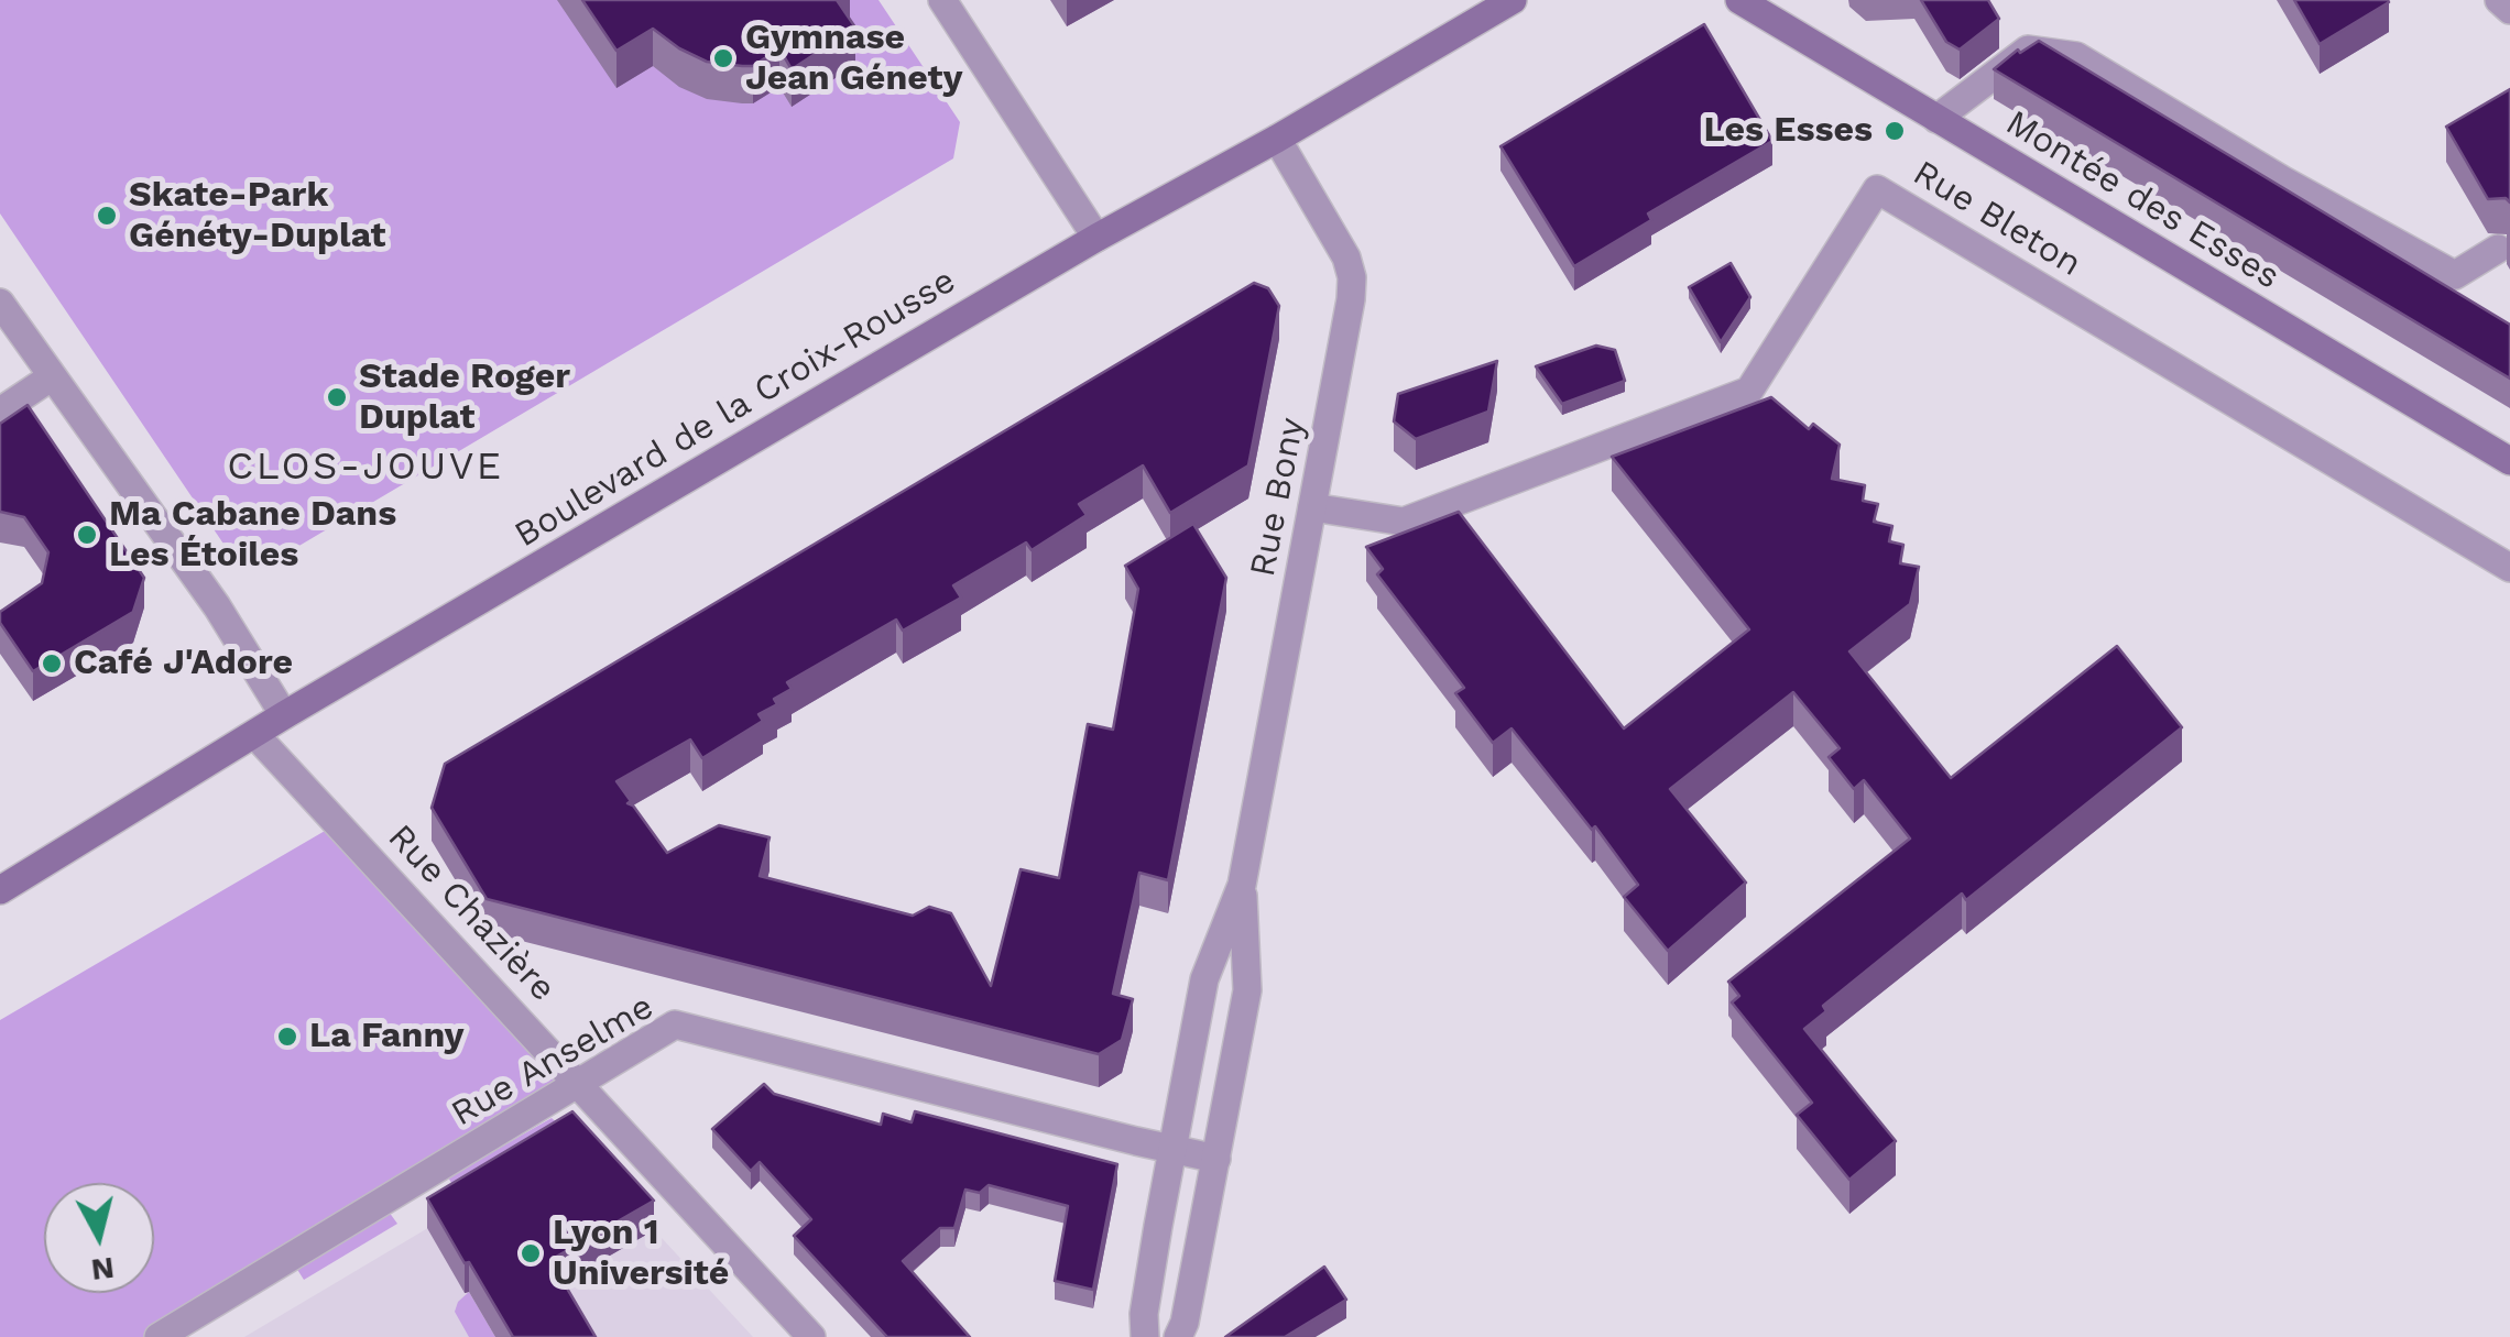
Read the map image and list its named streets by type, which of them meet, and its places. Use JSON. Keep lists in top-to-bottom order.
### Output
{
  "streets": {
    "main road": ["Montée des Esses", "Boulevard de la Croix-Rousse"],
    "street": [
      "Rue Bleton",
      "Rue Bony",
      "Rue Chazière",
      "Rue Anselme"
    ]
  },
  "crossings": [
    ["Rue Bleton", "Rue Bony"],
    ["Boulevard de la Croix-Rousse", "Rue Bony"],
    ["Boulevard de la Croix-Rousse", "Rue Chazière"],
    ["Rue Bony", "Rue Anselme"],
    ["Rue Chazière", "Rue Anselme"]
  ],
  "districts": ["CLOS-JOUVE"],
  "places": [
    "Gymnase Jean Génety",
    "Les Esses",
    "Skate-Park Généty-Duplat",
    "Stade Roger Duplat",
    "Ma Cabane Dans Les Étoiles",
    "Café J'Adore",
    "La Fanny",
    "Lyon 1 Université"
  ],
  "north": "bottom"
}
